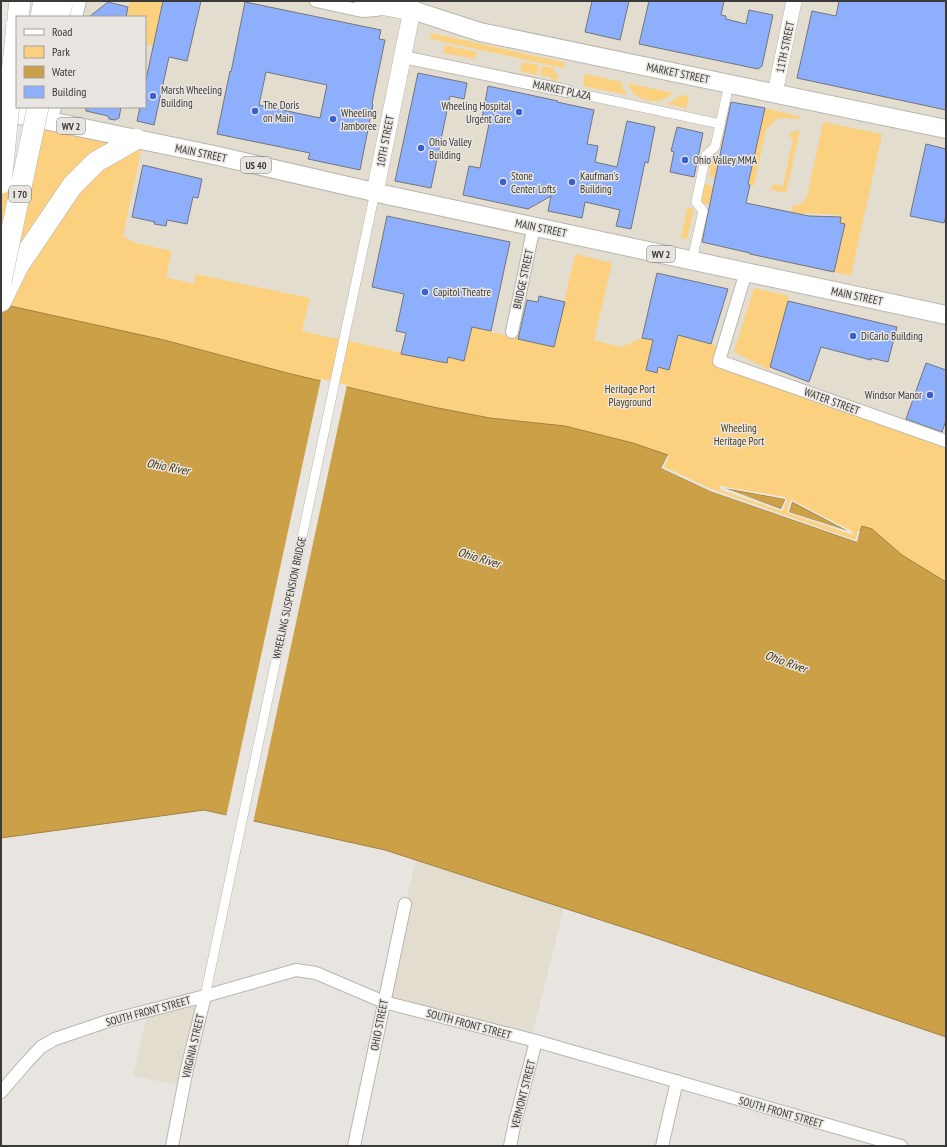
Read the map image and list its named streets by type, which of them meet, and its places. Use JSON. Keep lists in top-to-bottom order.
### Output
{
  "streets": {
    "highway": ["I 70"],
    "main road": [
      "MARKET STREET",
      "WV 2",
      "10TH STREET",
      "MAIN STREET",
      "US 40"
    ],
    "street": [
      "11TH STREET",
      "MARKET PLAZA",
      "BRIDGE STREET",
      "WATER STREET",
      "WHEELING SUSPENSION BRIDGE",
      "SOUTH FRONT STREET",
      "OHIO STREET",
      "VIRGINIA STREET",
      "VERMONT STREET"
    ]
  },
  "crossings": [
    ["11TH STREET", "MARKET STREET"],
    ["MARKET STREET", "10TH STREET"],
    ["MARKET PLAZA", "10TH STREET"],
    ["WV 2", "MAIN STREET"],
    ["WV 2", "I 70"],
    ["10TH STREET", "MAIN STREET"],
    ["10TH STREET", "WHEELING SUSPENSION BRIDGE"],
    ["MAIN STREET", "BRIDGE STREET"],
    ["MAIN STREET", "WATER STREET"],
    ["WHEELING SUSPENSION BRIDGE", "VIRGINIA STREET"],
    ["SOUTH FRONT STREET", "OHIO STREET"],
    ["SOUTH FRONT STREET", "VIRGINIA STREET"],
    ["SOUTH FRONT STREET", "VERMONT STREET"]
  ],
  "water": ["Ohio River"],
  "parks": ["Heritage Port Playground", "Wheeling Heritage Port"],
  "places": [
    "Marsh Wheeling Building",
    "The Doris on Main",
    "Wheeling Hospital Urgent Care",
    "Wheeling Jamboree",
    "Ohio Valley Building",
    "Ohio Valley MMA",
    "Stone Center Lofts",
    "Kaufman's Building",
    "Capitol Theatre",
    "DiCarlo Building",
    "Windsor Manor"
  ],
  "legend": [
    "Road",
    "Park",
    "Water",
    "Building"
  ]
}
